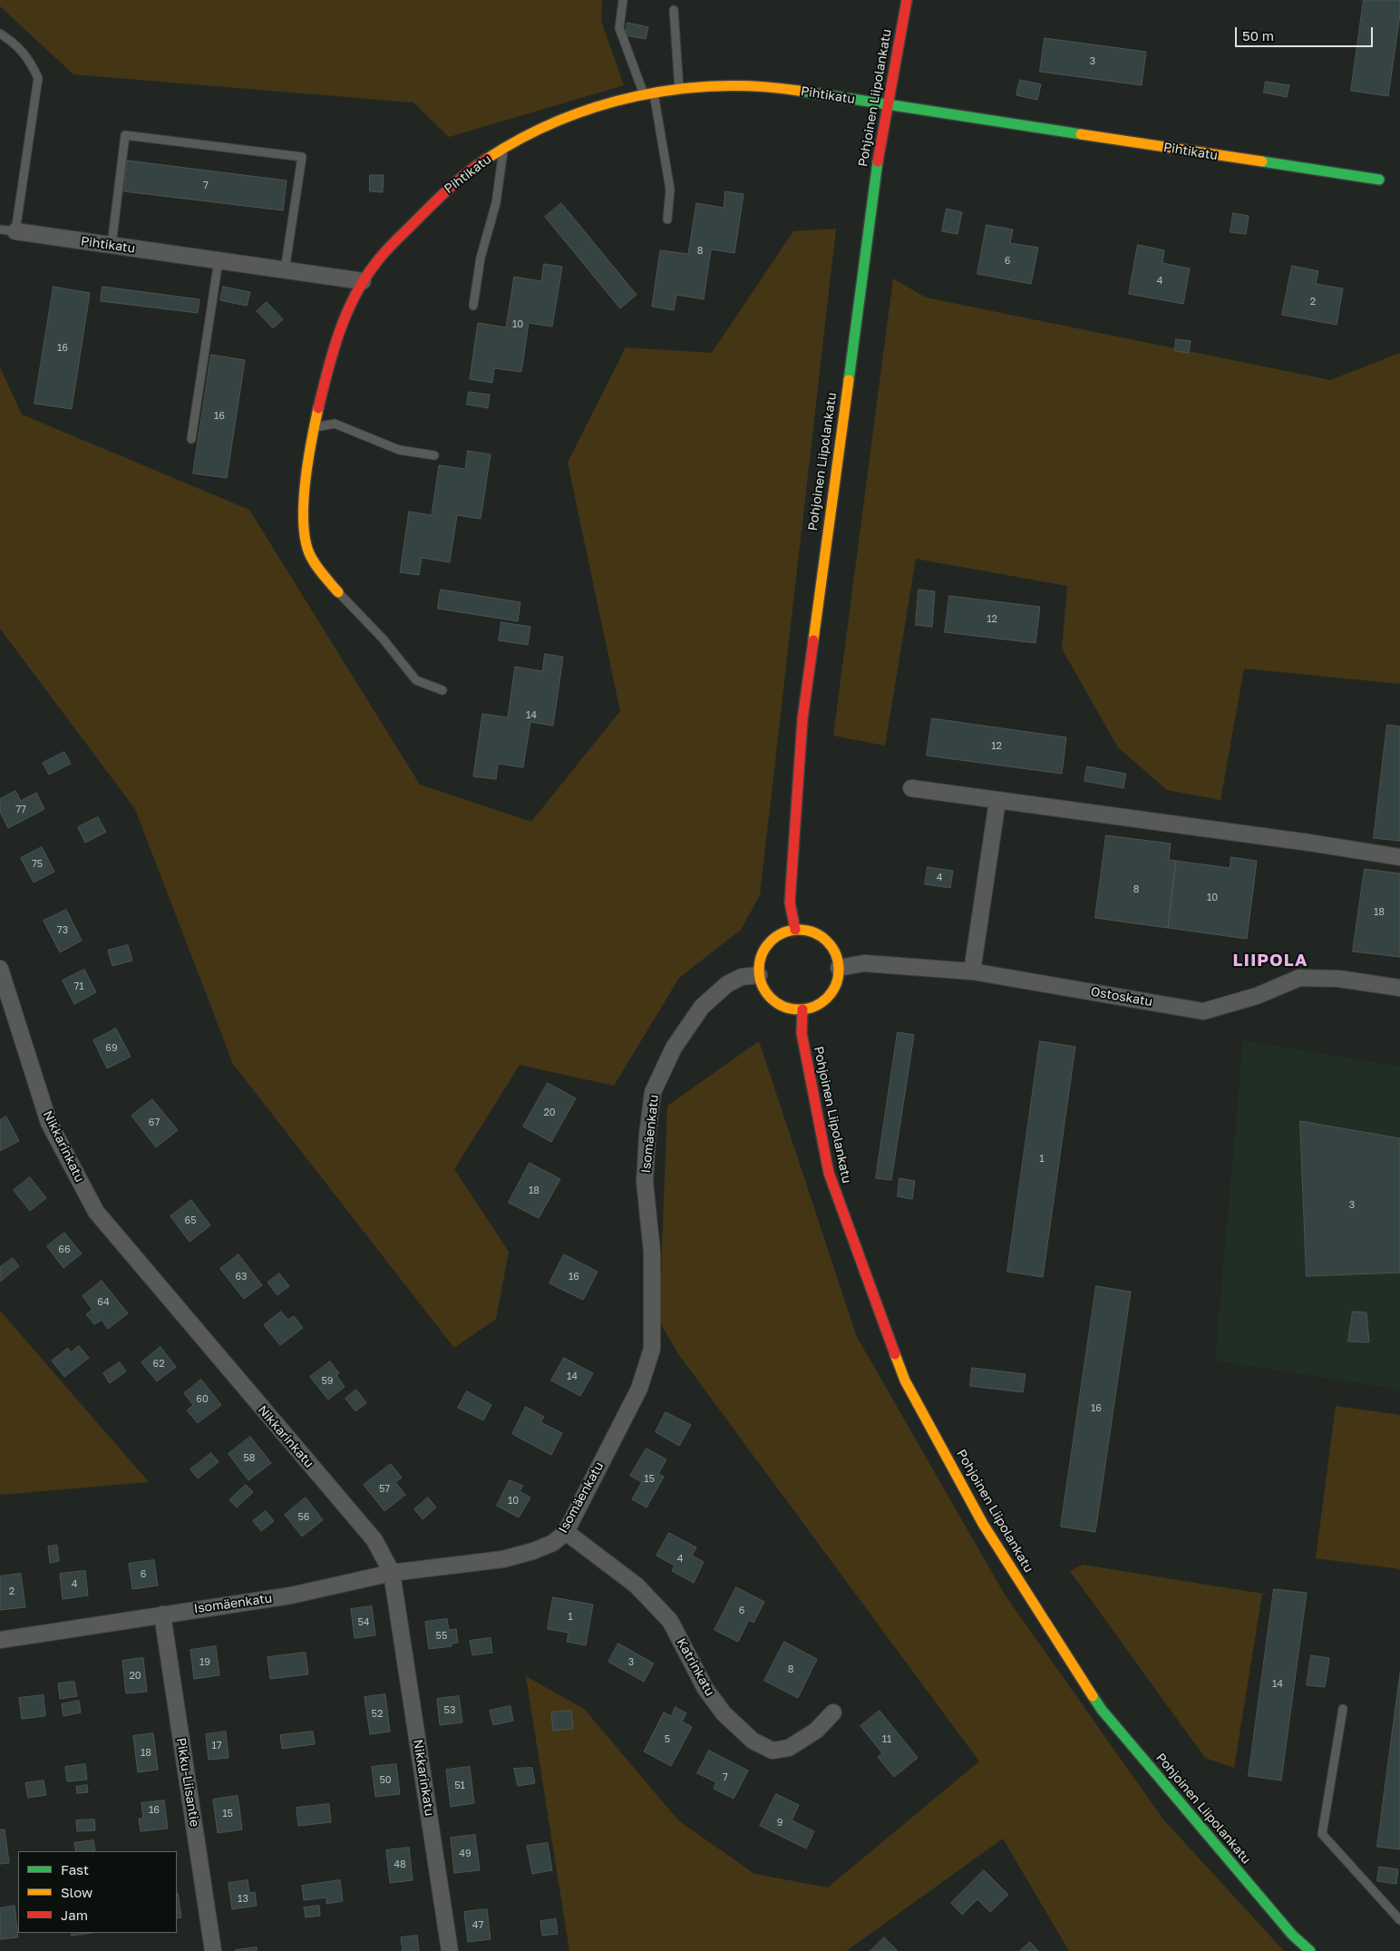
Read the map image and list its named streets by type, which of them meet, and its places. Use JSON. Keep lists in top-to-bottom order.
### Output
{
  "streets": {
    "street": [
      "Pihtikatu",
      "Pohjoinen Liipolankatu",
      "Ostoskatu",
      "Isomäenkatu",
      "Nikkarinkatu",
      "Katrinkatu",
      "Pikku-Liisantie"
    ]
  },
  "crossings": [
    ["Pihtikatu", "Pohjoinen Liipolankatu"],
    ["Pohjoinen Liipolankatu", "Ostoskatu"],
    ["Pohjoinen Liipolankatu", "Isomäenkatu"],
    ["Ostoskatu", "Isomäenkatu"],
    ["Isomäenkatu", "Nikkarinkatu"],
    ["Isomäenkatu", "Katrinkatu"],
    ["Isomäenkatu", "Pikku-Liisantie"]
  ],
  "districts": ["LIIPOLA"],
  "house_numbers": [
    "3",
    "7",
    "8",
    "6",
    "4",
    "2",
    "10",
    "16",
    "16",
    "12",
    "14",
    "12",
    "77",
    "75",
    "4",
    "8",
    "10",
    "18",
    "73",
    "71",
    "69",
    "20",
    "67",
    "1",
    "18",
    "3",
    "65",
    "66",
    "63",
    "16",
    "64",
    "62",
    "14",
    "59",
    "60",
    "16",
    "58",
    "15",
    "57",
    "10",
    "56",
    "4",
    "6",
    "4",
    "2",
    "6",
    "1",
    "54",
    "55",
    "19",
    "3",
    "8",
    "20",
    "14",
    "53",
    "52",
    "5",
    "11",
    "17",
    "18",
    "7",
    "50",
    "51",
    "16",
    "15",
    "9",
    "49",
    "48",
    "13",
    "47"
  ],
  "legend": ["Fast", "Slow", "Jam"],
  "scale_bar": "50 m"
}
